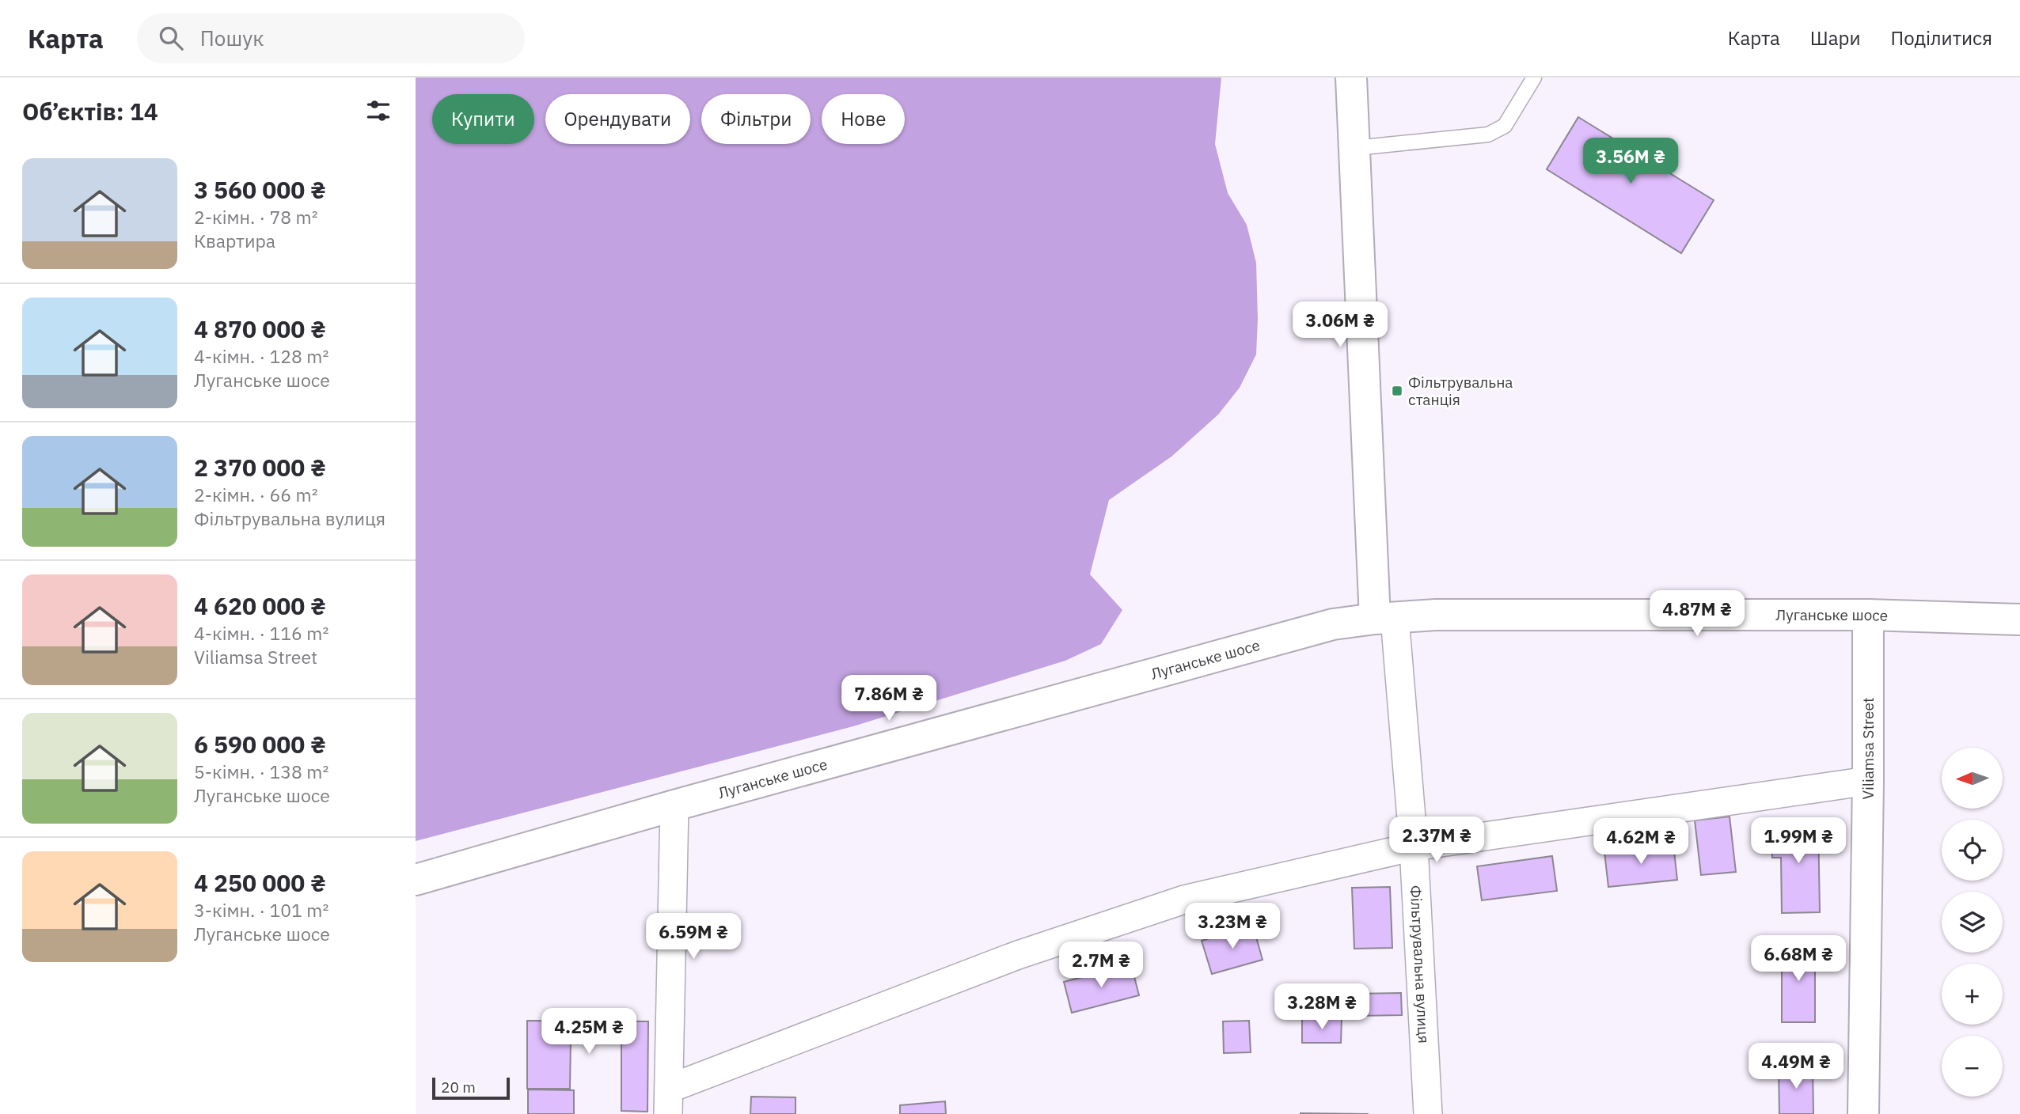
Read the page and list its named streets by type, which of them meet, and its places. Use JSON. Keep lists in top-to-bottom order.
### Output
{
  "streets": {
    "main road": ["Луганське шосе", "Viliamsa Street"],
    "street": ["Фільтрувальна вулиця"]
  },
  "crossings": [
    ["Луганське шосе", "Viliamsa Street"],
    ["Луганське шосе", "Фільтрувальна вулиця"]
  ],
  "places": {
    "transit": ["Фільтрувальна станція"]
  },
  "scale_bar": "20 m",
  "north": "left",
  "page": {
    "header": "Карта",
    "search": "Пошук",
    "nav": ["Карта", "Шари", "Поділитися"],
    "heading": "Об’єктів: 14",
    "chip": [
      "Купити",
      "Орендувати",
      "Фільтри",
      "Нове"
    ],
    "price": [
      "3.56M ₴",
      "3.06M ₴",
      "4.87M ₴",
      "7.86M ₴",
      "2.37M ₴",
      "1.99M ₴",
      "4.62M ₴",
      "3.23M ₴",
      "6.59M ₴",
      "6.68M ₴",
      "2.7M ₴",
      "3.28M ₴",
      "4.25M ₴",
      "4.49M ₴"
    ],
    "list": [
      {
        "name": "3 560 000 ₴",
        "note": "2-кімн. · 78 m² · Квартира"
      },
      {
        "name": "4 870 000 ₴",
        "note": "4-кімн. · 128 m² · Луганське шосе"
      },
      {
        "name": "2 370 000 ₴",
        "note": "2-кімн. · 66 m² · Фільтрувальна вулиця"
      },
      {
        "name": "4 620 000 ₴",
        "note": "4-кімн. · 116 m² · Viliamsa Street"
      },
      {
        "name": "6 590 000 ₴",
        "note": "5-кімн. · 138 m² · Луганське шосе"
      },
      {
        "name": "4 250 000 ₴",
        "note": "3-кімн. · 101 m² · Луганське шосе"
      }
    ],
    "map_buttons": ["+", "−"],
    "scale": "20 m"
  }
}
